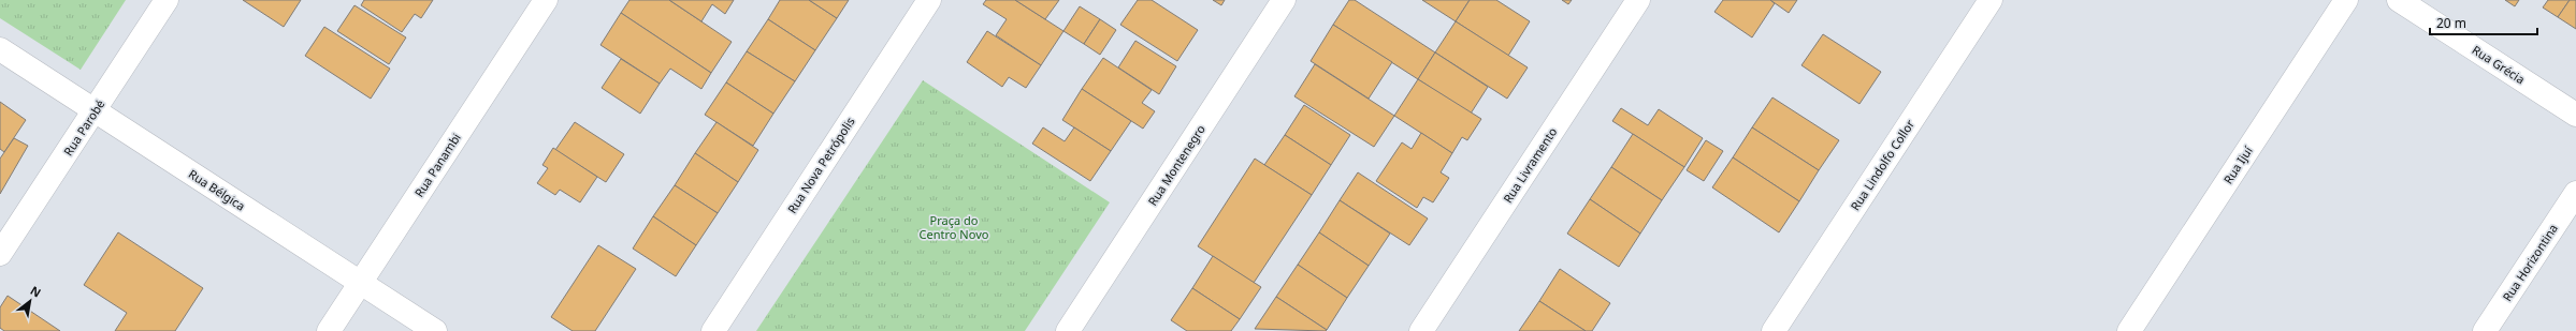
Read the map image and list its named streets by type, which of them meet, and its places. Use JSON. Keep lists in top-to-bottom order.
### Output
{
  "streets": {
    "street": [
      "Rua Grécia",
      "Rua Parobé",
      "Rua Panambi",
      "Rua Nova Petrópolis",
      "Rua Montenegro",
      "Rua Livramento",
      "Rua Lindolfo Collor",
      "Rua Ijuí",
      "Rua Bélgica",
      "Rua Horizontina"
    ]
  },
  "crossings": [
    ["Rua Parobé", "Rua Bélgica"],
    ["Rua Panambi", "Rua Bélgica"]
  ],
  "parks": ["Praça do Centro Novo"],
  "scale_bar": "20 m",
  "north": "top right"
}
